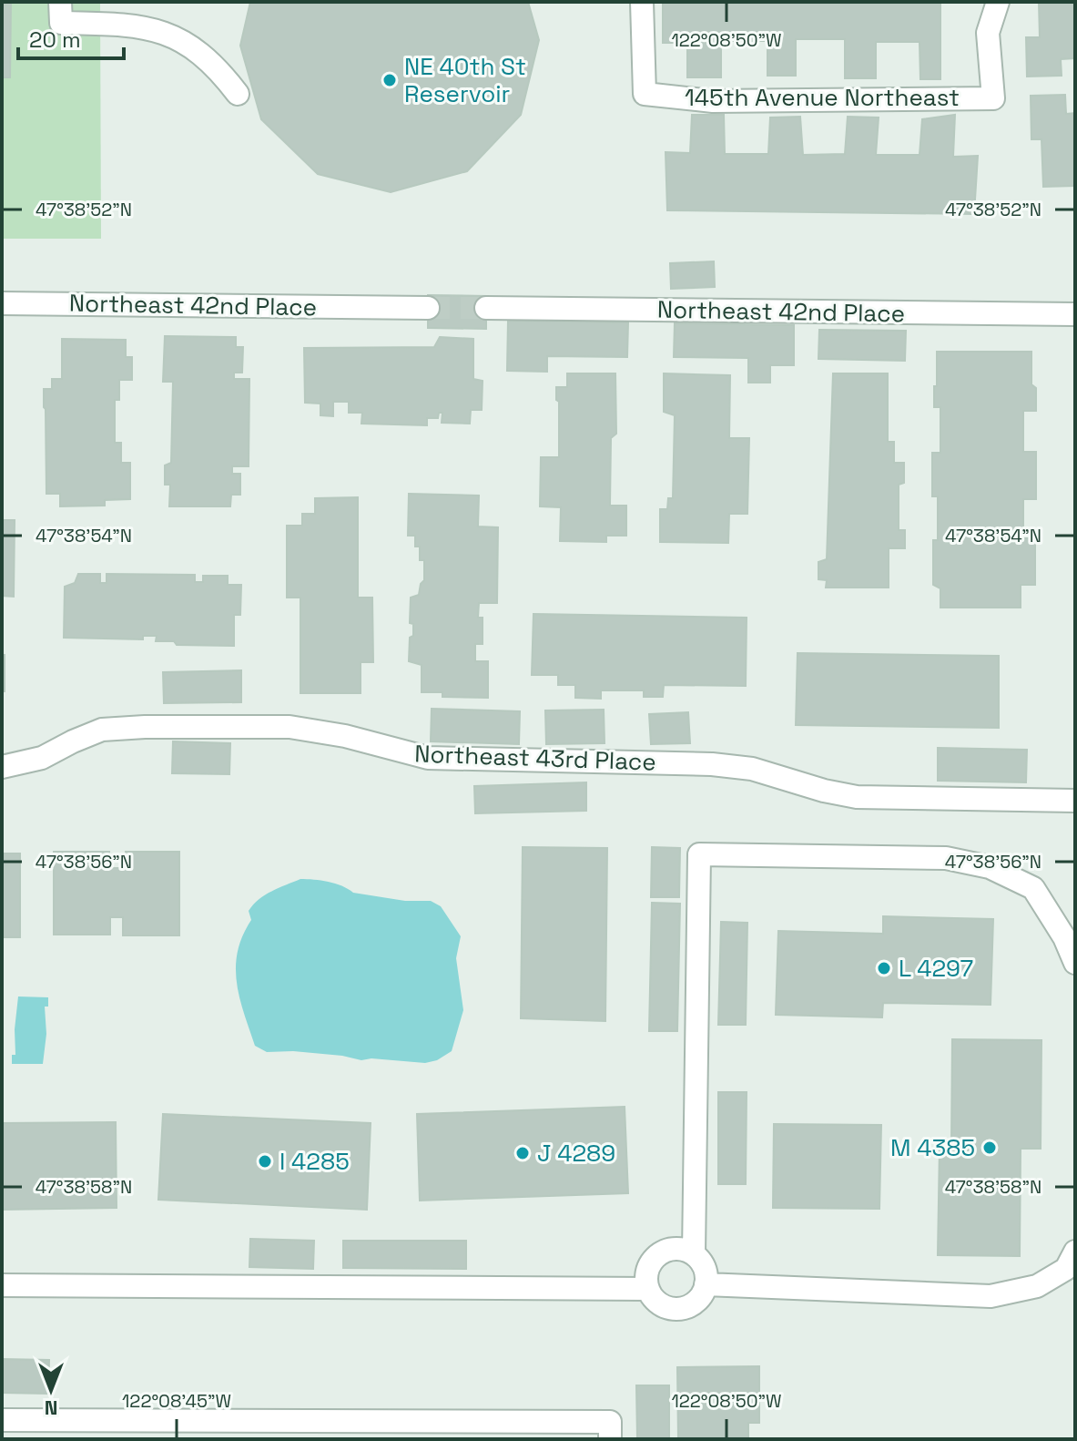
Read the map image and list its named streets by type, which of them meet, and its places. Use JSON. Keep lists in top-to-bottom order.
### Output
{
  "streets": {
    "street": ["145th Avenue Northeast", "Northeast 42nd Place", "Northeast 43rd Place"]
  },
  "places": [
    "NE 40th St Reservoir",
    "L 4297",
    "M 4385",
    "J 4289",
    "I 4285"
  ],
  "scale_bar": "20 m",
  "north": "bottom",
  "coordinates": [
    "122°08'50\"W",
    "47°38'52\"N",
    "47°38'54\"N",
    "47°38'56\"N",
    "47°38'58\"N",
    "122°08'45\"W"
  ]
}
